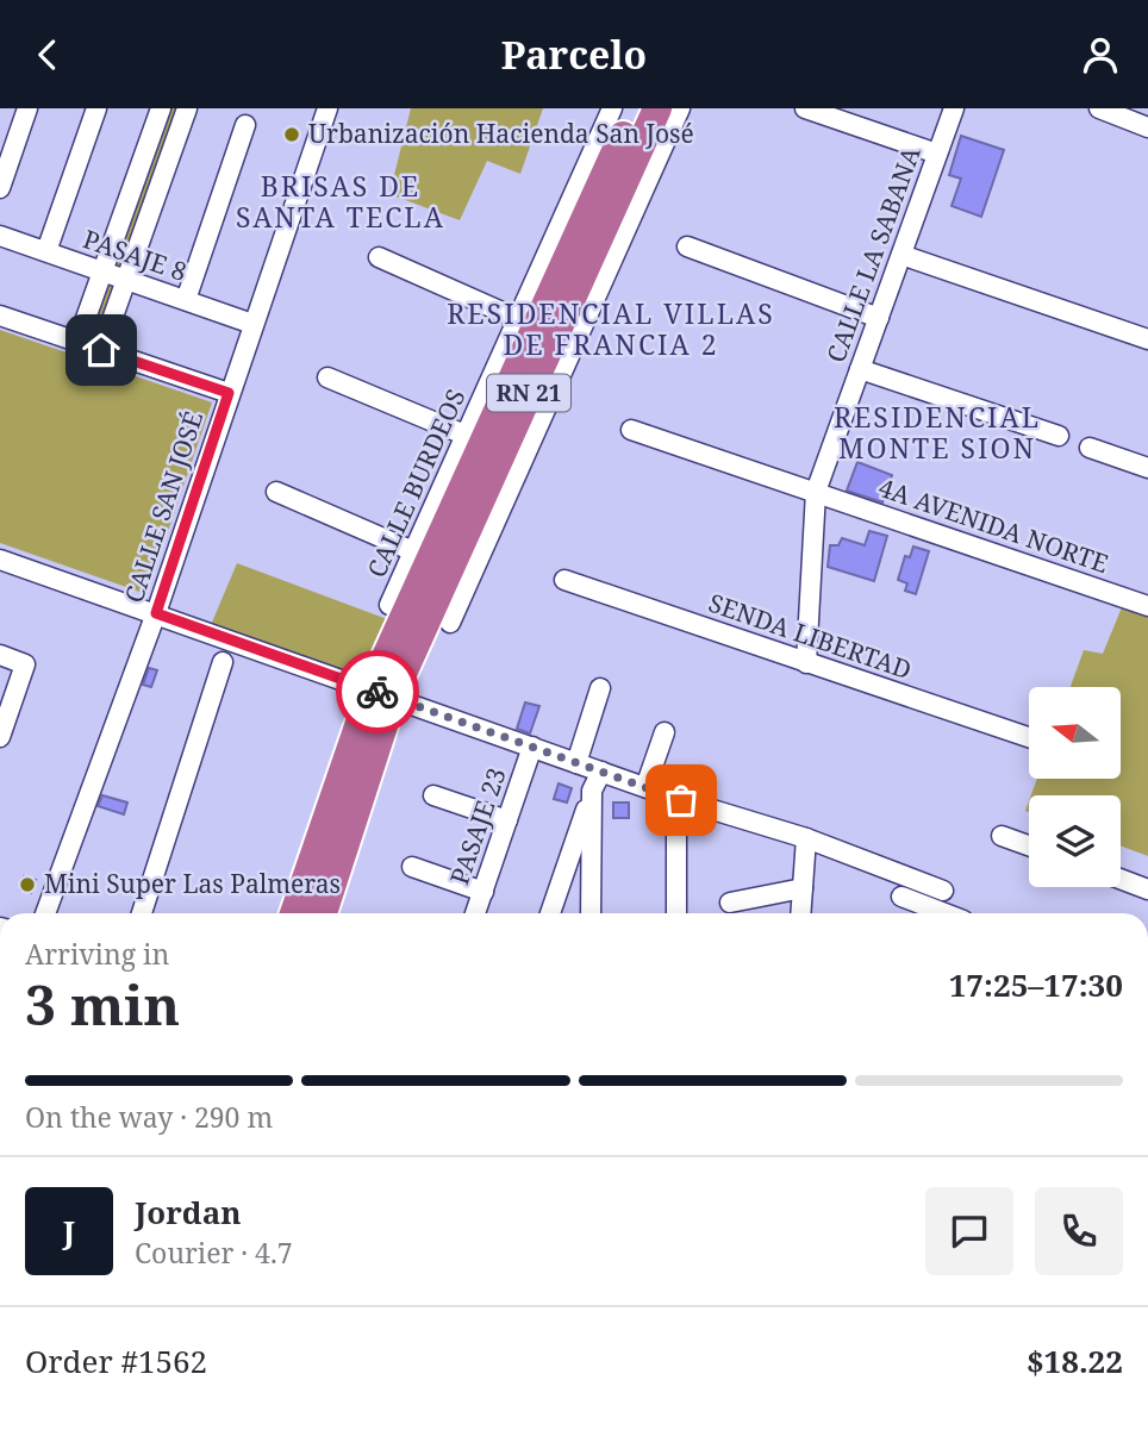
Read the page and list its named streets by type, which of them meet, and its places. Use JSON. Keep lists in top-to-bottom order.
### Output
{
  "streets": {
    "highway": ["RN 21"],
    "street": [
      "CALLE LA SABANA",
      "PASAJE 8",
      "CALLE BURDEOS",
      "CALLE SAN JOSÉ",
      "4A AVENIDA NORTE",
      "SENDA LIBERTAD",
      "PASAJE 23"
    ]
  },
  "crossings": [
    ["CALLE LA SABANA", "4A AVENIDA NORTE"],
    ["CALLE LA SABANA", "SENDA LIBERTAD"],
    ["PASAJE 8", "CALLE SAN JOSÉ"]
  ],
  "districts": ["BRISAS DE SANTA TECLA", "RESIDENCIAL VILLAS DE FRANCIA 2", "RESIDENCIAL MONTE SION"],
  "places": ["Urbanización Hacienda San José", "Mini Super Las Palmeras"],
  "north": "left",
  "page": {
    "header": "Parcelo",
    "heading": ["3 min", "Arriving in", "17:25–17:30"],
    "panel": [
      "Jordan",
      "Courier · 4.7",
      "Order #1562",
      "$18.22"
    ],
    "bar": "On the way · 290 m",
    "round": "J"
  }
}
